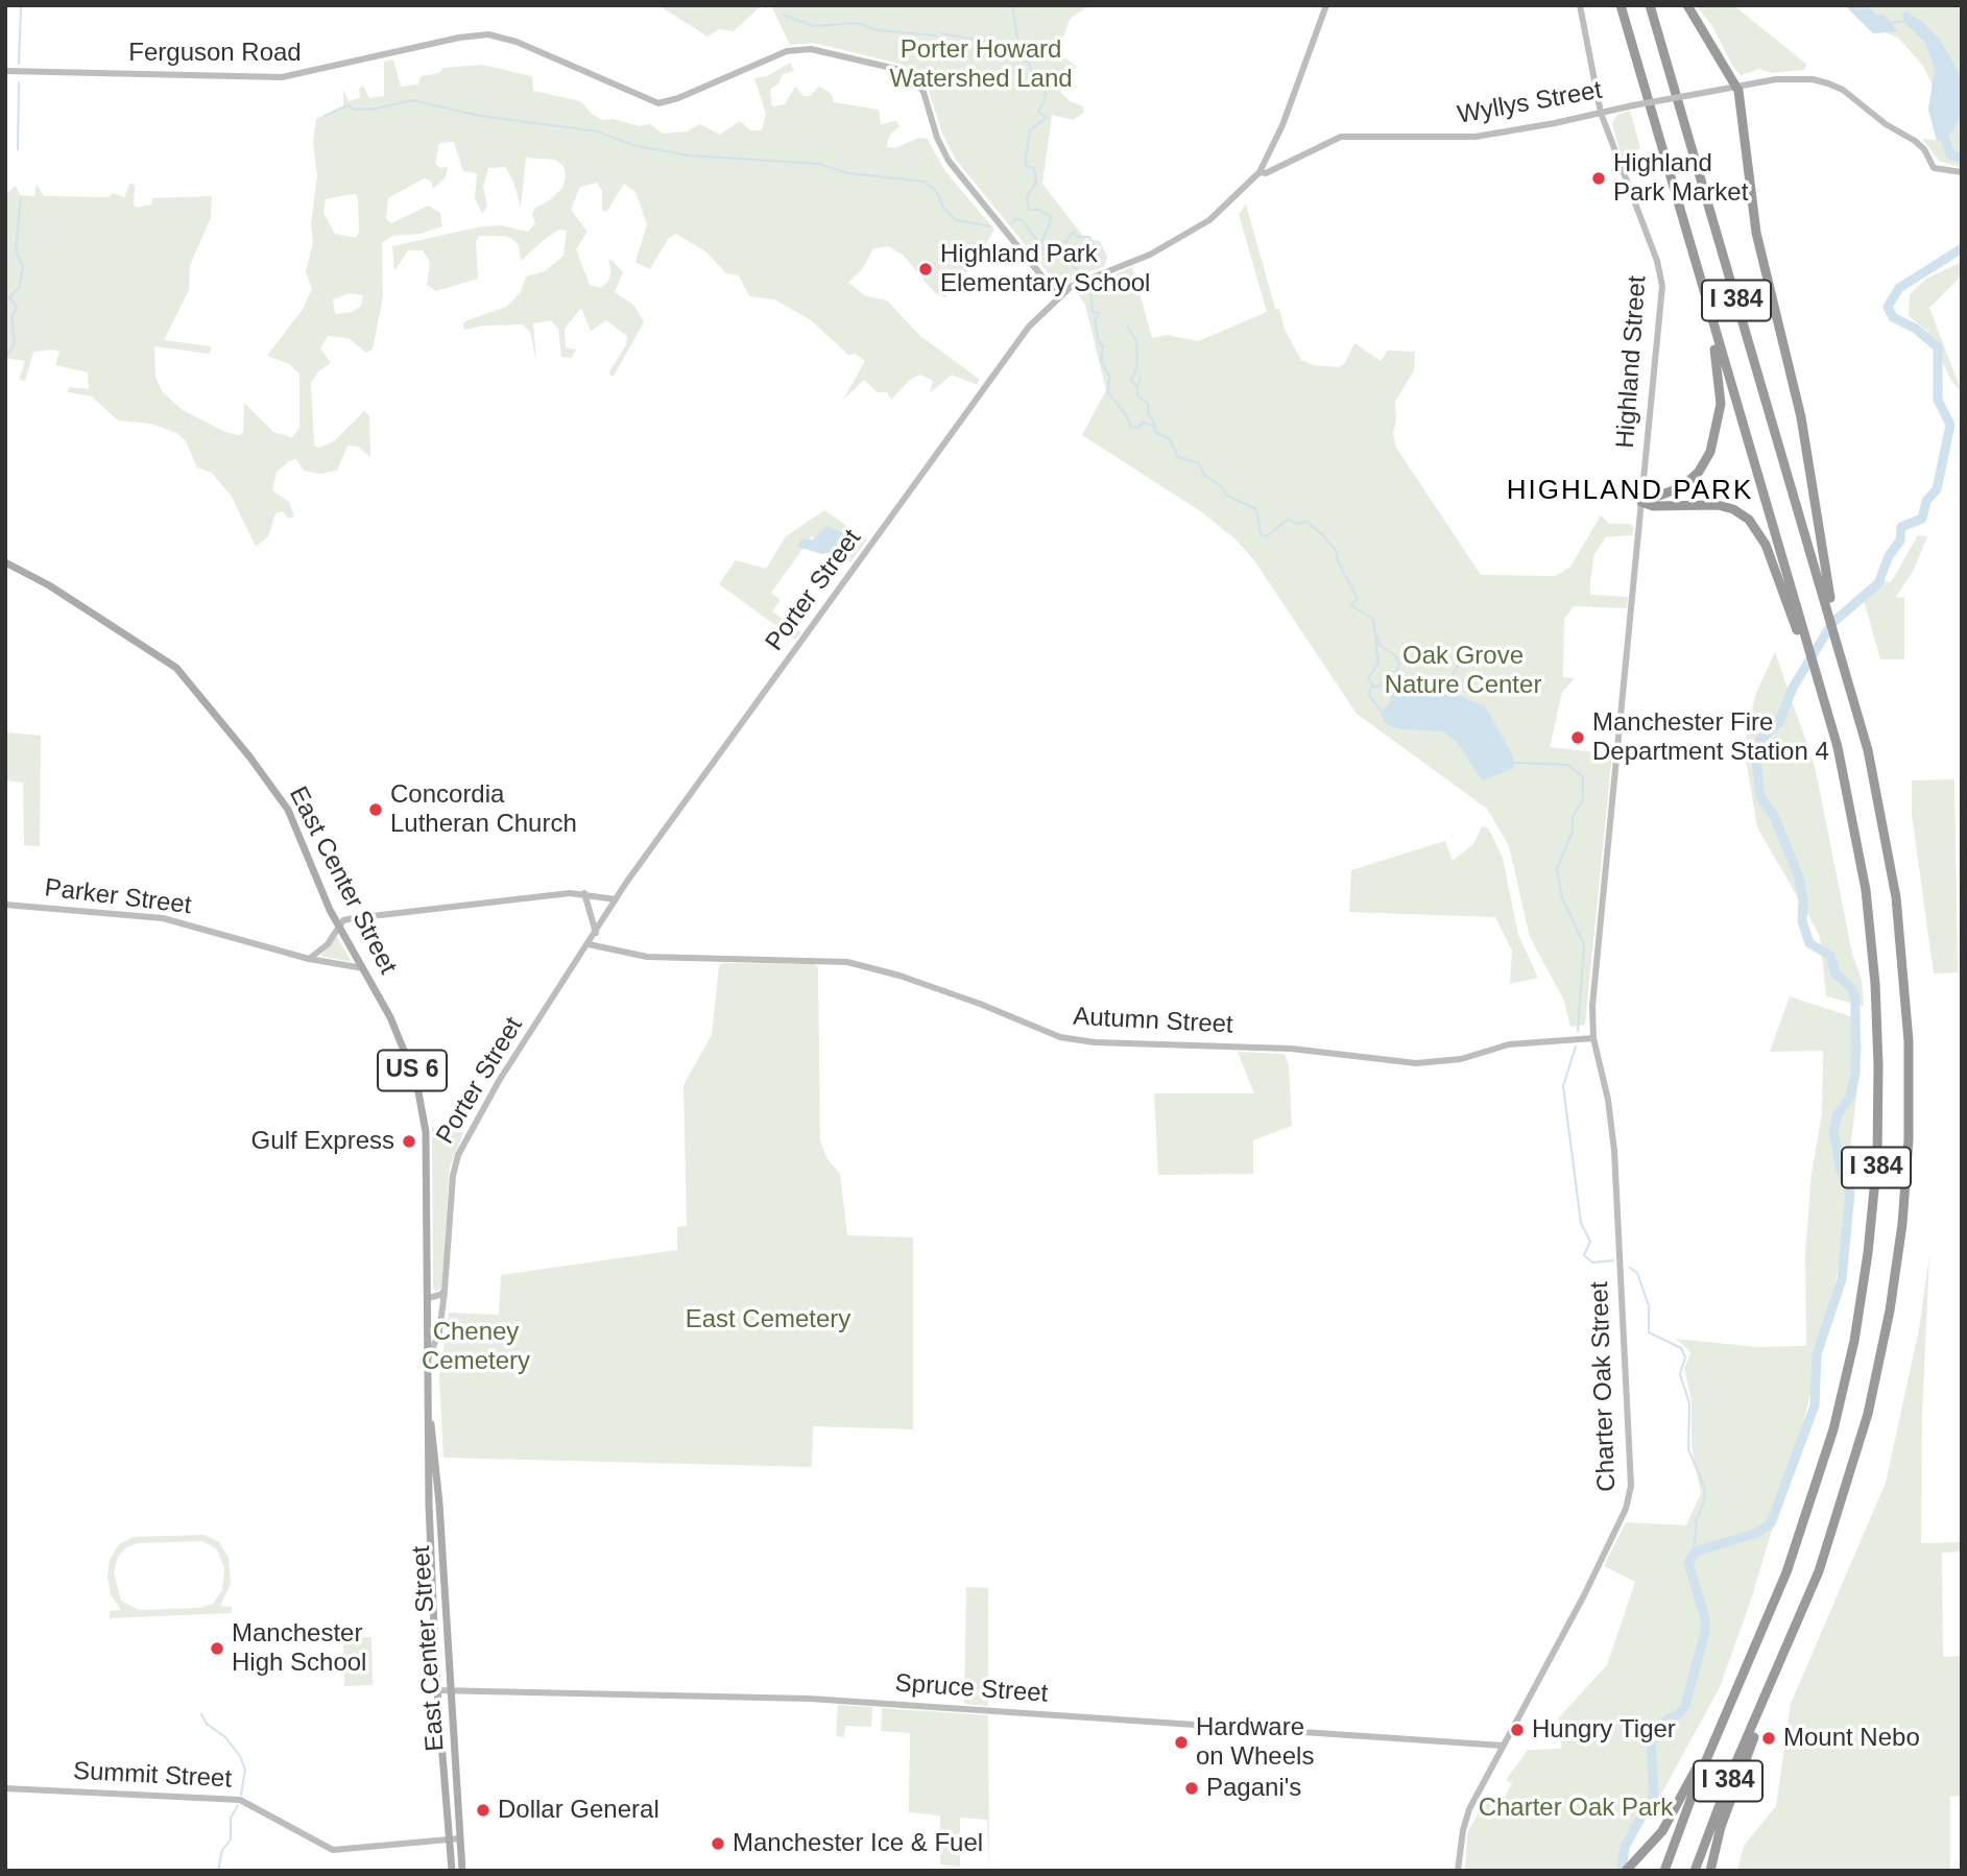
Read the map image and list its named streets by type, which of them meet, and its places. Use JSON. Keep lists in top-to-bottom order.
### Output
{
  "streets": {
    "highway": ["I 384"],
    "main road": ["East Center Street", "US 6"],
    "street": [
      "Ferguson Road",
      "Wyllys Street",
      "Highland Street",
      "Porter Street",
      "Parker Street",
      "Autumn Street",
      "Charter Oak Street",
      "Spruce Street",
      "Summit Street"
    ]
  },
  "crossings": [
    ["Ferguson Road", "Porter Street"],
    ["Wyllys Street", "Highland Street"],
    ["Wyllys Street", "Porter Street"],
    ["Highland Street", "Autumn Street"],
    ["Highland Street", "Charter Oak Street"],
    ["Porter Street", "East Center Street"],
    ["Porter Street", "Autumn Street"],
    ["East Center Street", "Parker Street"],
    ["East Center Street", "Spruce Street"],
    ["East Center Street", "Summit Street"],
    ["Autumn Street", "Charter Oak Street"],
    ["Charter Oak Street", "Spruce Street"]
  ],
  "districts": ["HIGHLAND PARK"],
  "parks": [
    "Porter Howard Watershed Land",
    "Oak Grove Nature Center",
    "East Cemetery",
    "Cheney Cemetery",
    "Charter Oak Park"
  ],
  "places": [
    "Highland Park Market",
    "Highland Park Elementary School",
    "Manchester Fire Department Station 4",
    "Concordia Lutheran Church",
    "Gulf Express",
    "Manchester High School",
    "Hungry Tiger",
    "Mount Nebo",
    "Hardware on Wheels",
    "Pagani's",
    "Dollar General",
    "Manchester Ice & Fuel"
  ]
}
